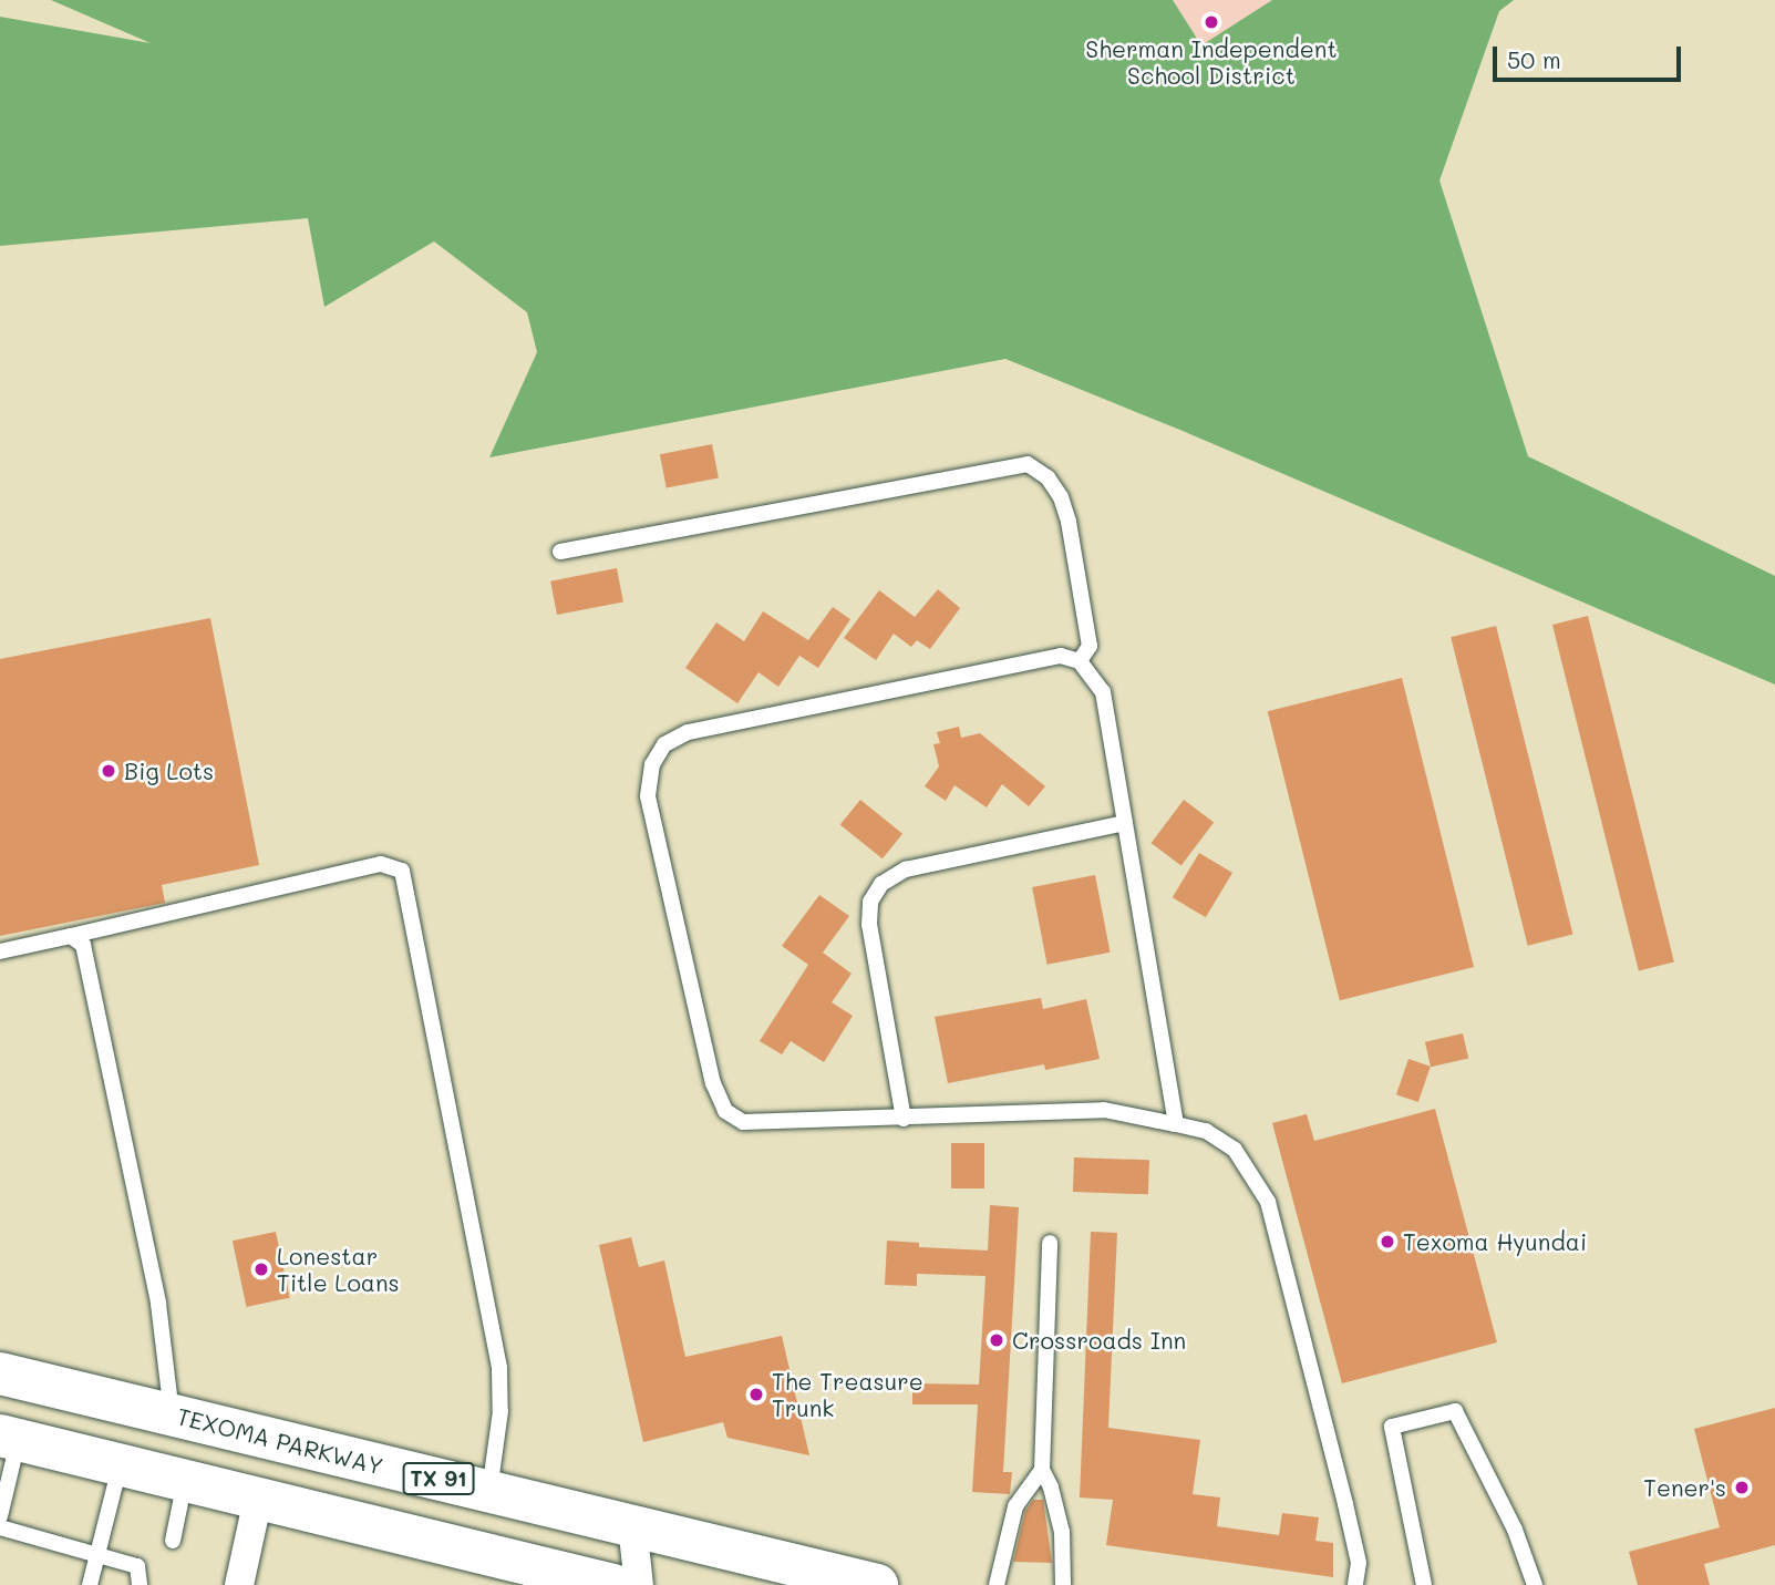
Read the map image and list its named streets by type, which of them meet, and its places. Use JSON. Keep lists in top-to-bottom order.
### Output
{
  "streets": {
    "main road": ["TEXOMA PARKWAY", "TX 91"]
  },
  "places": [
    "Sherman Independent School District",
    "Big Lots",
    "Texoma Hyundai",
    "Lonestar Title Loans",
    "Crossroads Inn",
    "The Treasure Trunk",
    "Tener's"
  ],
  "scale_bar": "50 m"
}
